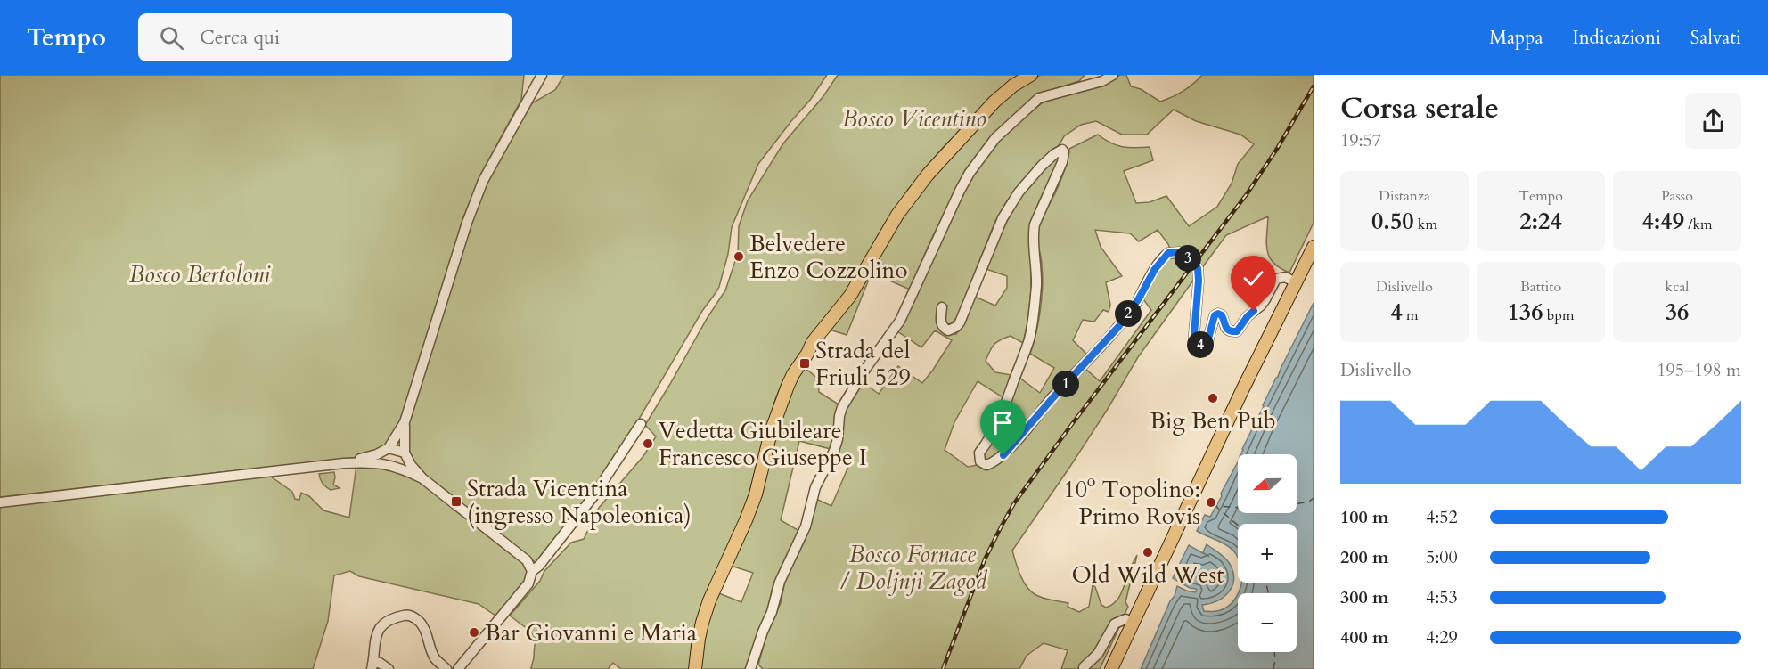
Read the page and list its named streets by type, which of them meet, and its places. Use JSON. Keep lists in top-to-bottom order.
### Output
{
  "parks": ["Bosco Vicentino", "Bosco Bertoloni", "Bosco Fornace / Doljnji Zagod"],
  "places": {
    "other": [
      "Belvedere Enzo Cozzolino",
      "Big Ben Pub",
      "Vedetta Giubileare Francesco Giuseppe I",
      "10º Topolino: Primo Rovis",
      "Old Wild West",
      "Bar Giovanni e Maria"
    ],
    "transit": ["Strada del Friuli 529", "Strada Vicentina (ingresso Napoleonica)"]
  },
  "north": "left",
  "page": {
    "header": "Tempo",
    "search": "Cerca qui",
    "nav": ["Mappa", "Indicazioni", "Salvati"],
    "heading": ["Corsa serale", "19:57"],
    "stats": [
      ["Distanza", "0.50 km"],
      ["Tempo", "2:24"],
      ["Passo", "4:49 /km"],
      ["Dislivello", "4 m"],
      ["Battito", "136 bpm"],
      ["kcal", "36"]
    ],
    "pins": [
      "3",
      "2",
      "4",
      "1"
    ],
    "chart": ["Dislivello", "195–198 m"],
    "map_buttons": ["+", "−"],
    "list": [
      {
        "name": "100 m",
        "note": "4:52"
      },
      {
        "name": "200 m",
        "note": "5:00"
      },
      {
        "name": "300 m",
        "note": "4:53"
      },
      {
        "name": "400 m",
        "note": "4:29"
      }
    ]
  }
}
